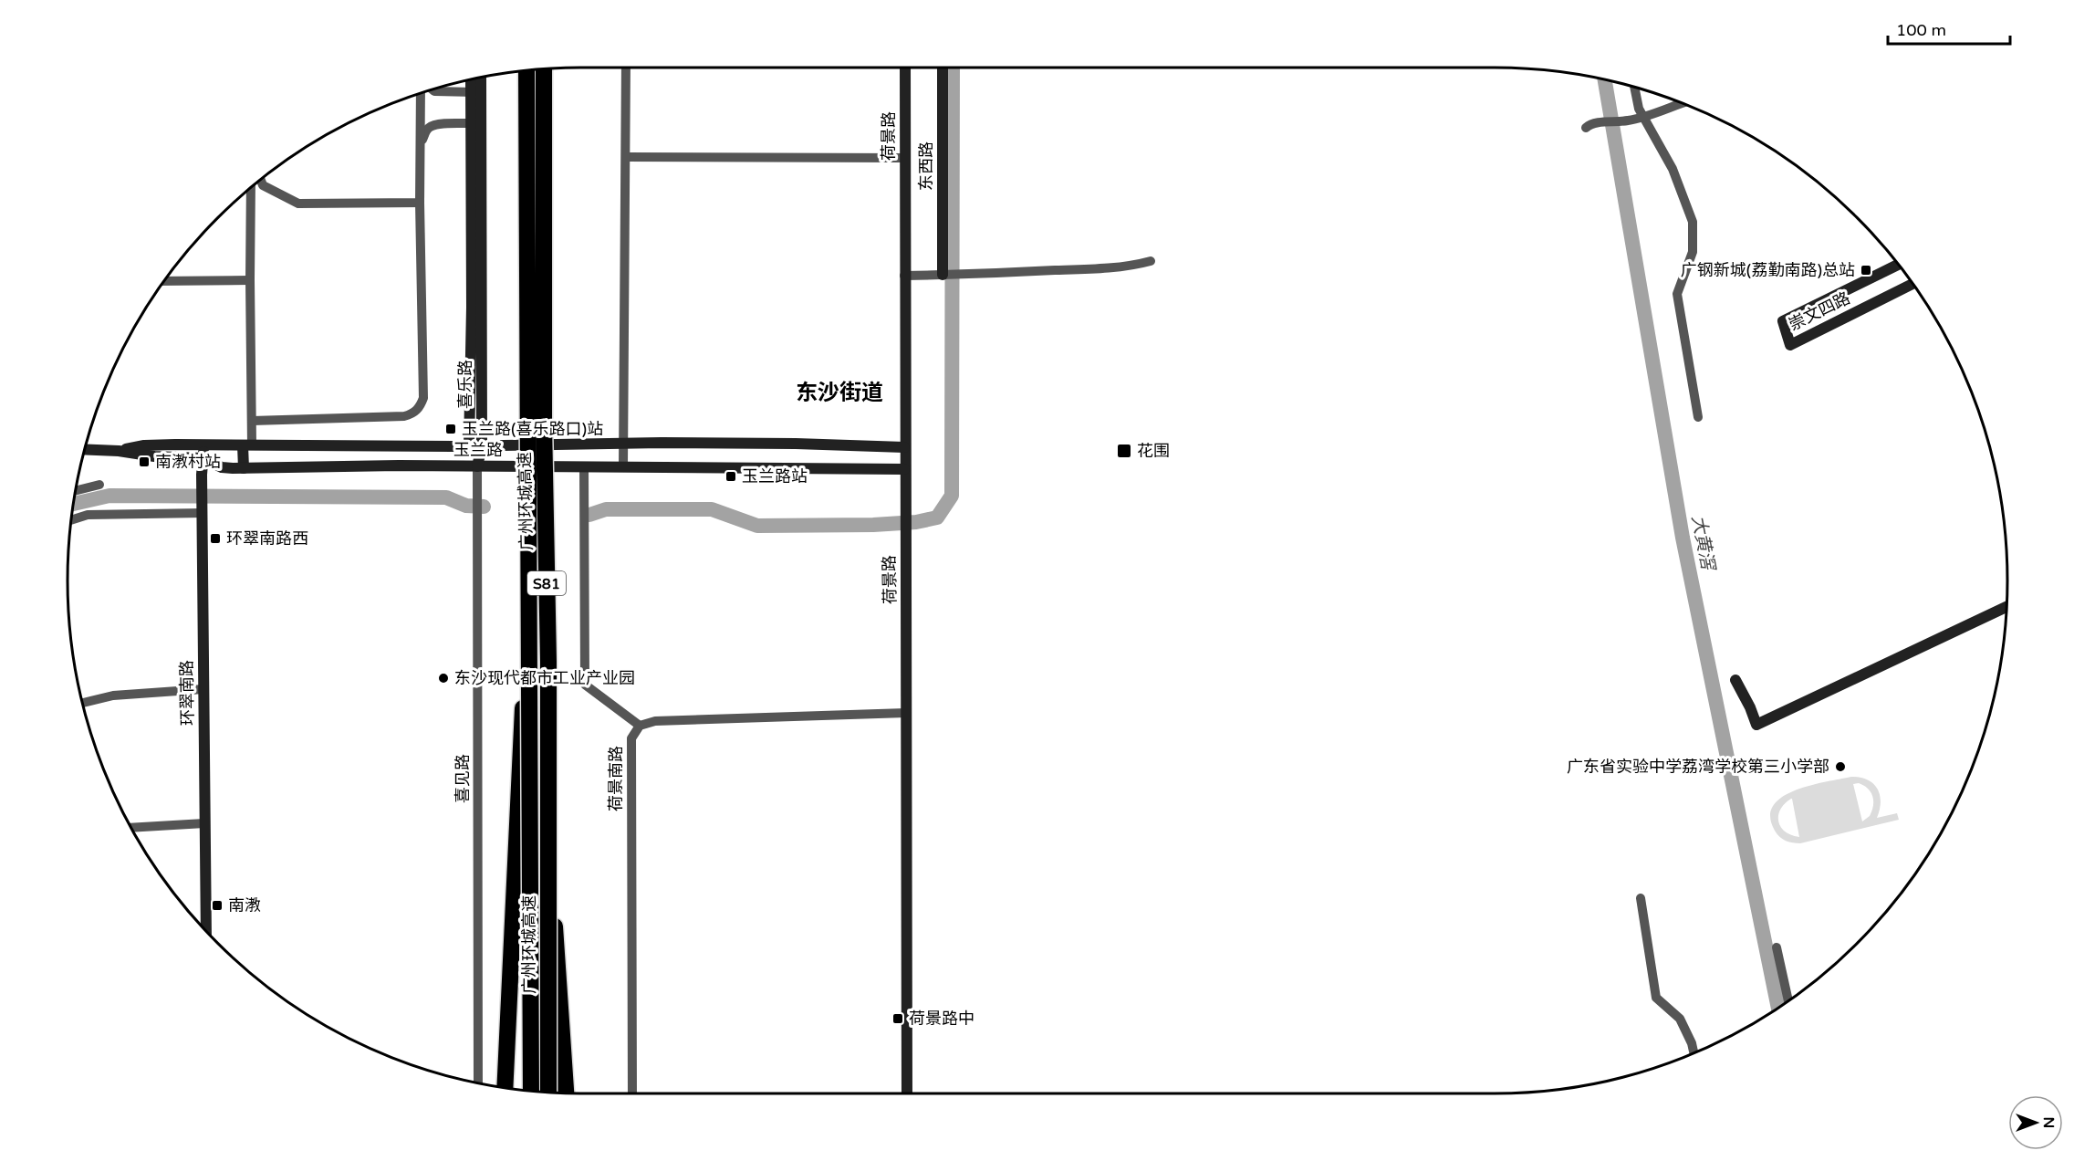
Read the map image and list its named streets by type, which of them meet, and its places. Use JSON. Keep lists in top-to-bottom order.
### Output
{
  "streets": {
    "highway": ["广州环城高速", "S81"],
    "street": [
      "荷景路",
      "东西路",
      "崇文四路",
      "喜乐路",
      "玉兰路",
      "环翠南路",
      "喜见路",
      "荷景南路"
    ]
  },
  "crossings": [
    ["荷景路", "玉兰路"],
    ["喜乐路", "玉兰路"],
    ["喜乐路", "喜见路"],
    ["玉兰路", "环翠南路"],
    ["玉兰路", "喜见路"]
  ],
  "districts": ["东沙街道"],
  "water": ["大黄滘"],
  "places": {
    "transit": [
      "广钢新城(荔勤南路)总站",
      "玉兰路(喜乐路口)站",
      "花围",
      "南漖村站",
      "玉兰路站",
      "环翠南路西",
      "南漖",
      "荷景路中"
    ],
    "other": ["东沙现代都市工业产业园", "广东省实验中学荔湾学校第三小学部"]
  },
  "scale_bar": "100 m",
  "north": "right"
}
